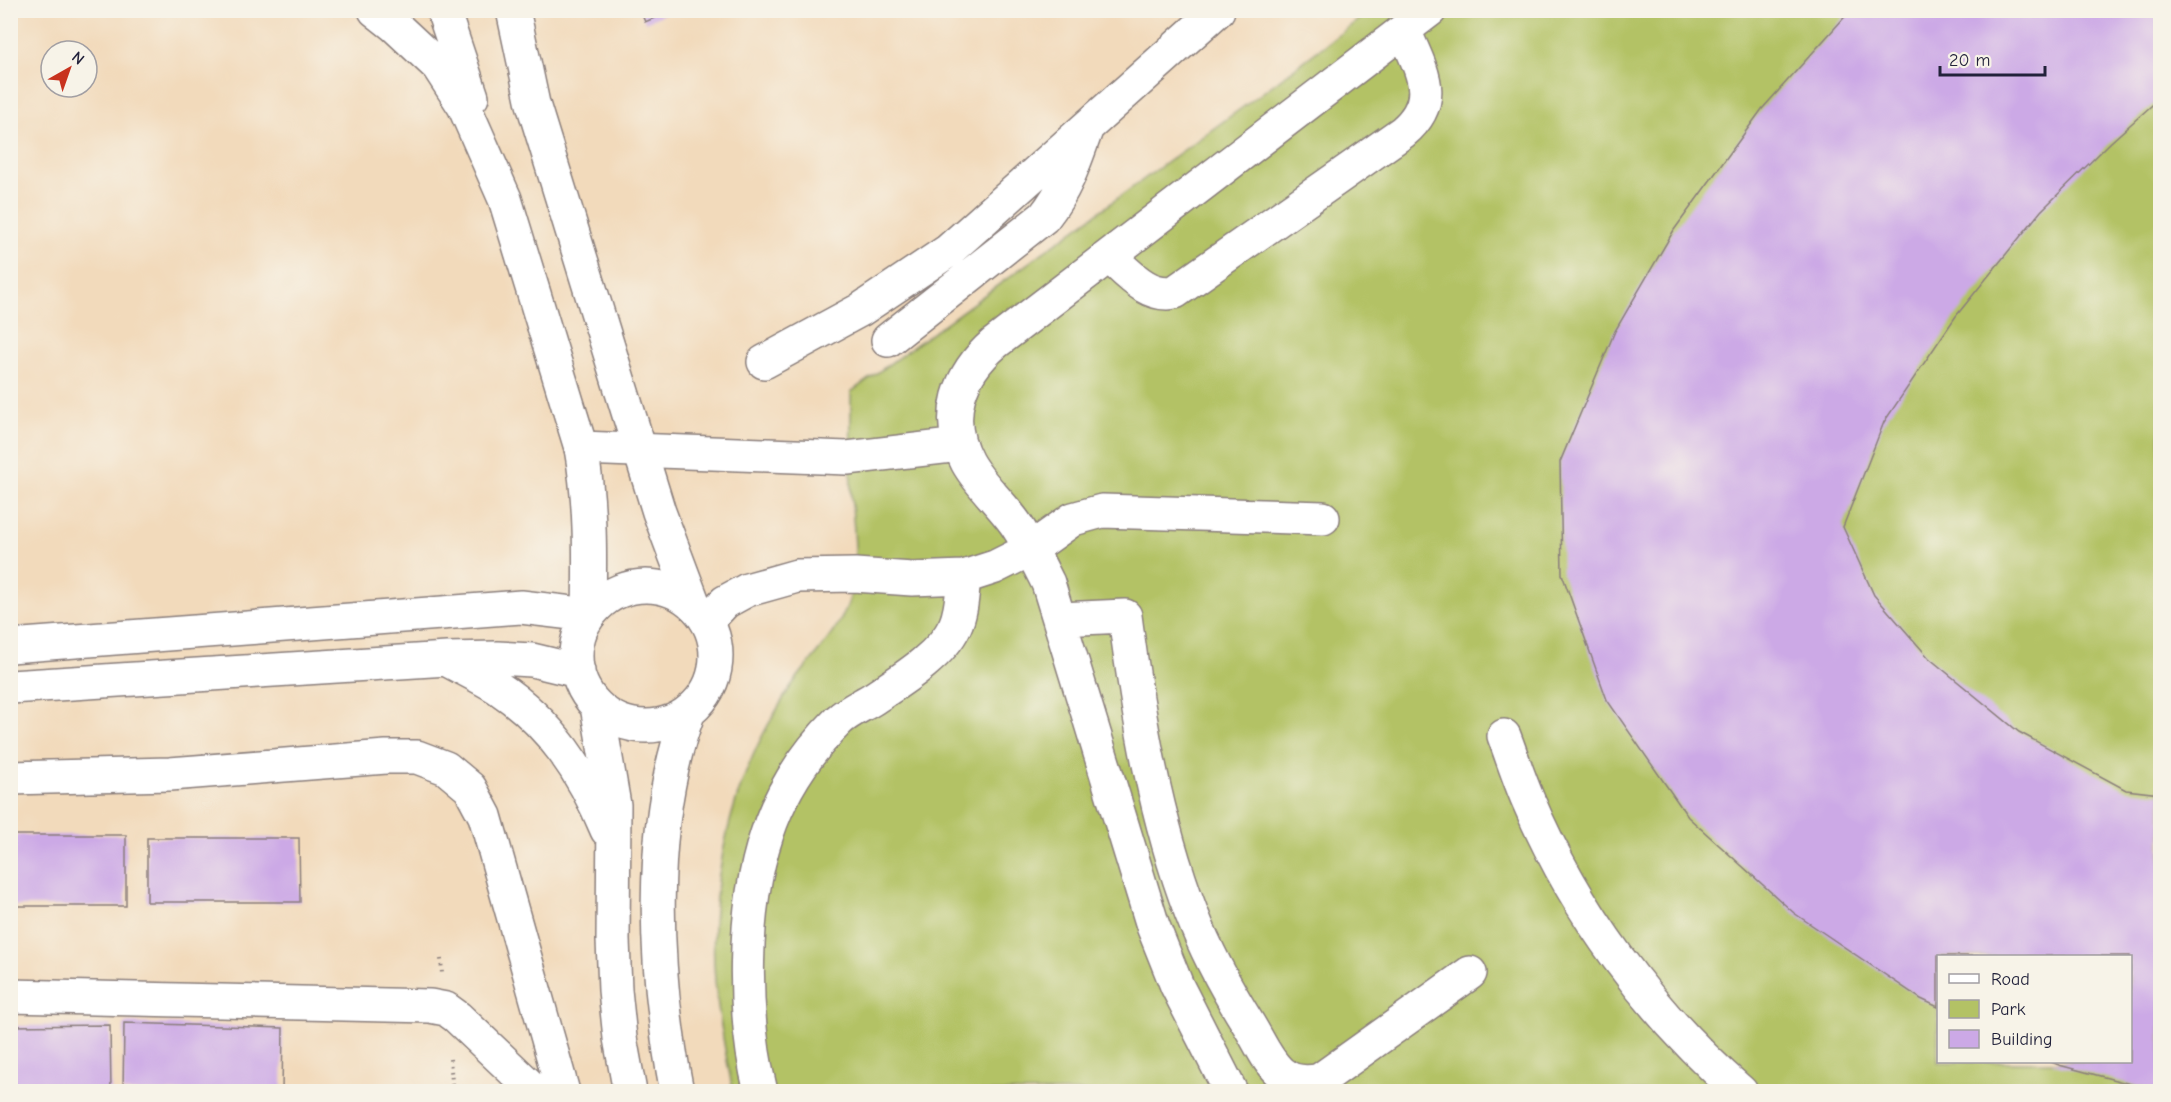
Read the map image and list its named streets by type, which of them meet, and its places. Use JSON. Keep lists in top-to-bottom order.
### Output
{
  "legend": ["Road", "Park", "Building"],
  "scale_bar": "20 m",
  "north": "top right"
}
